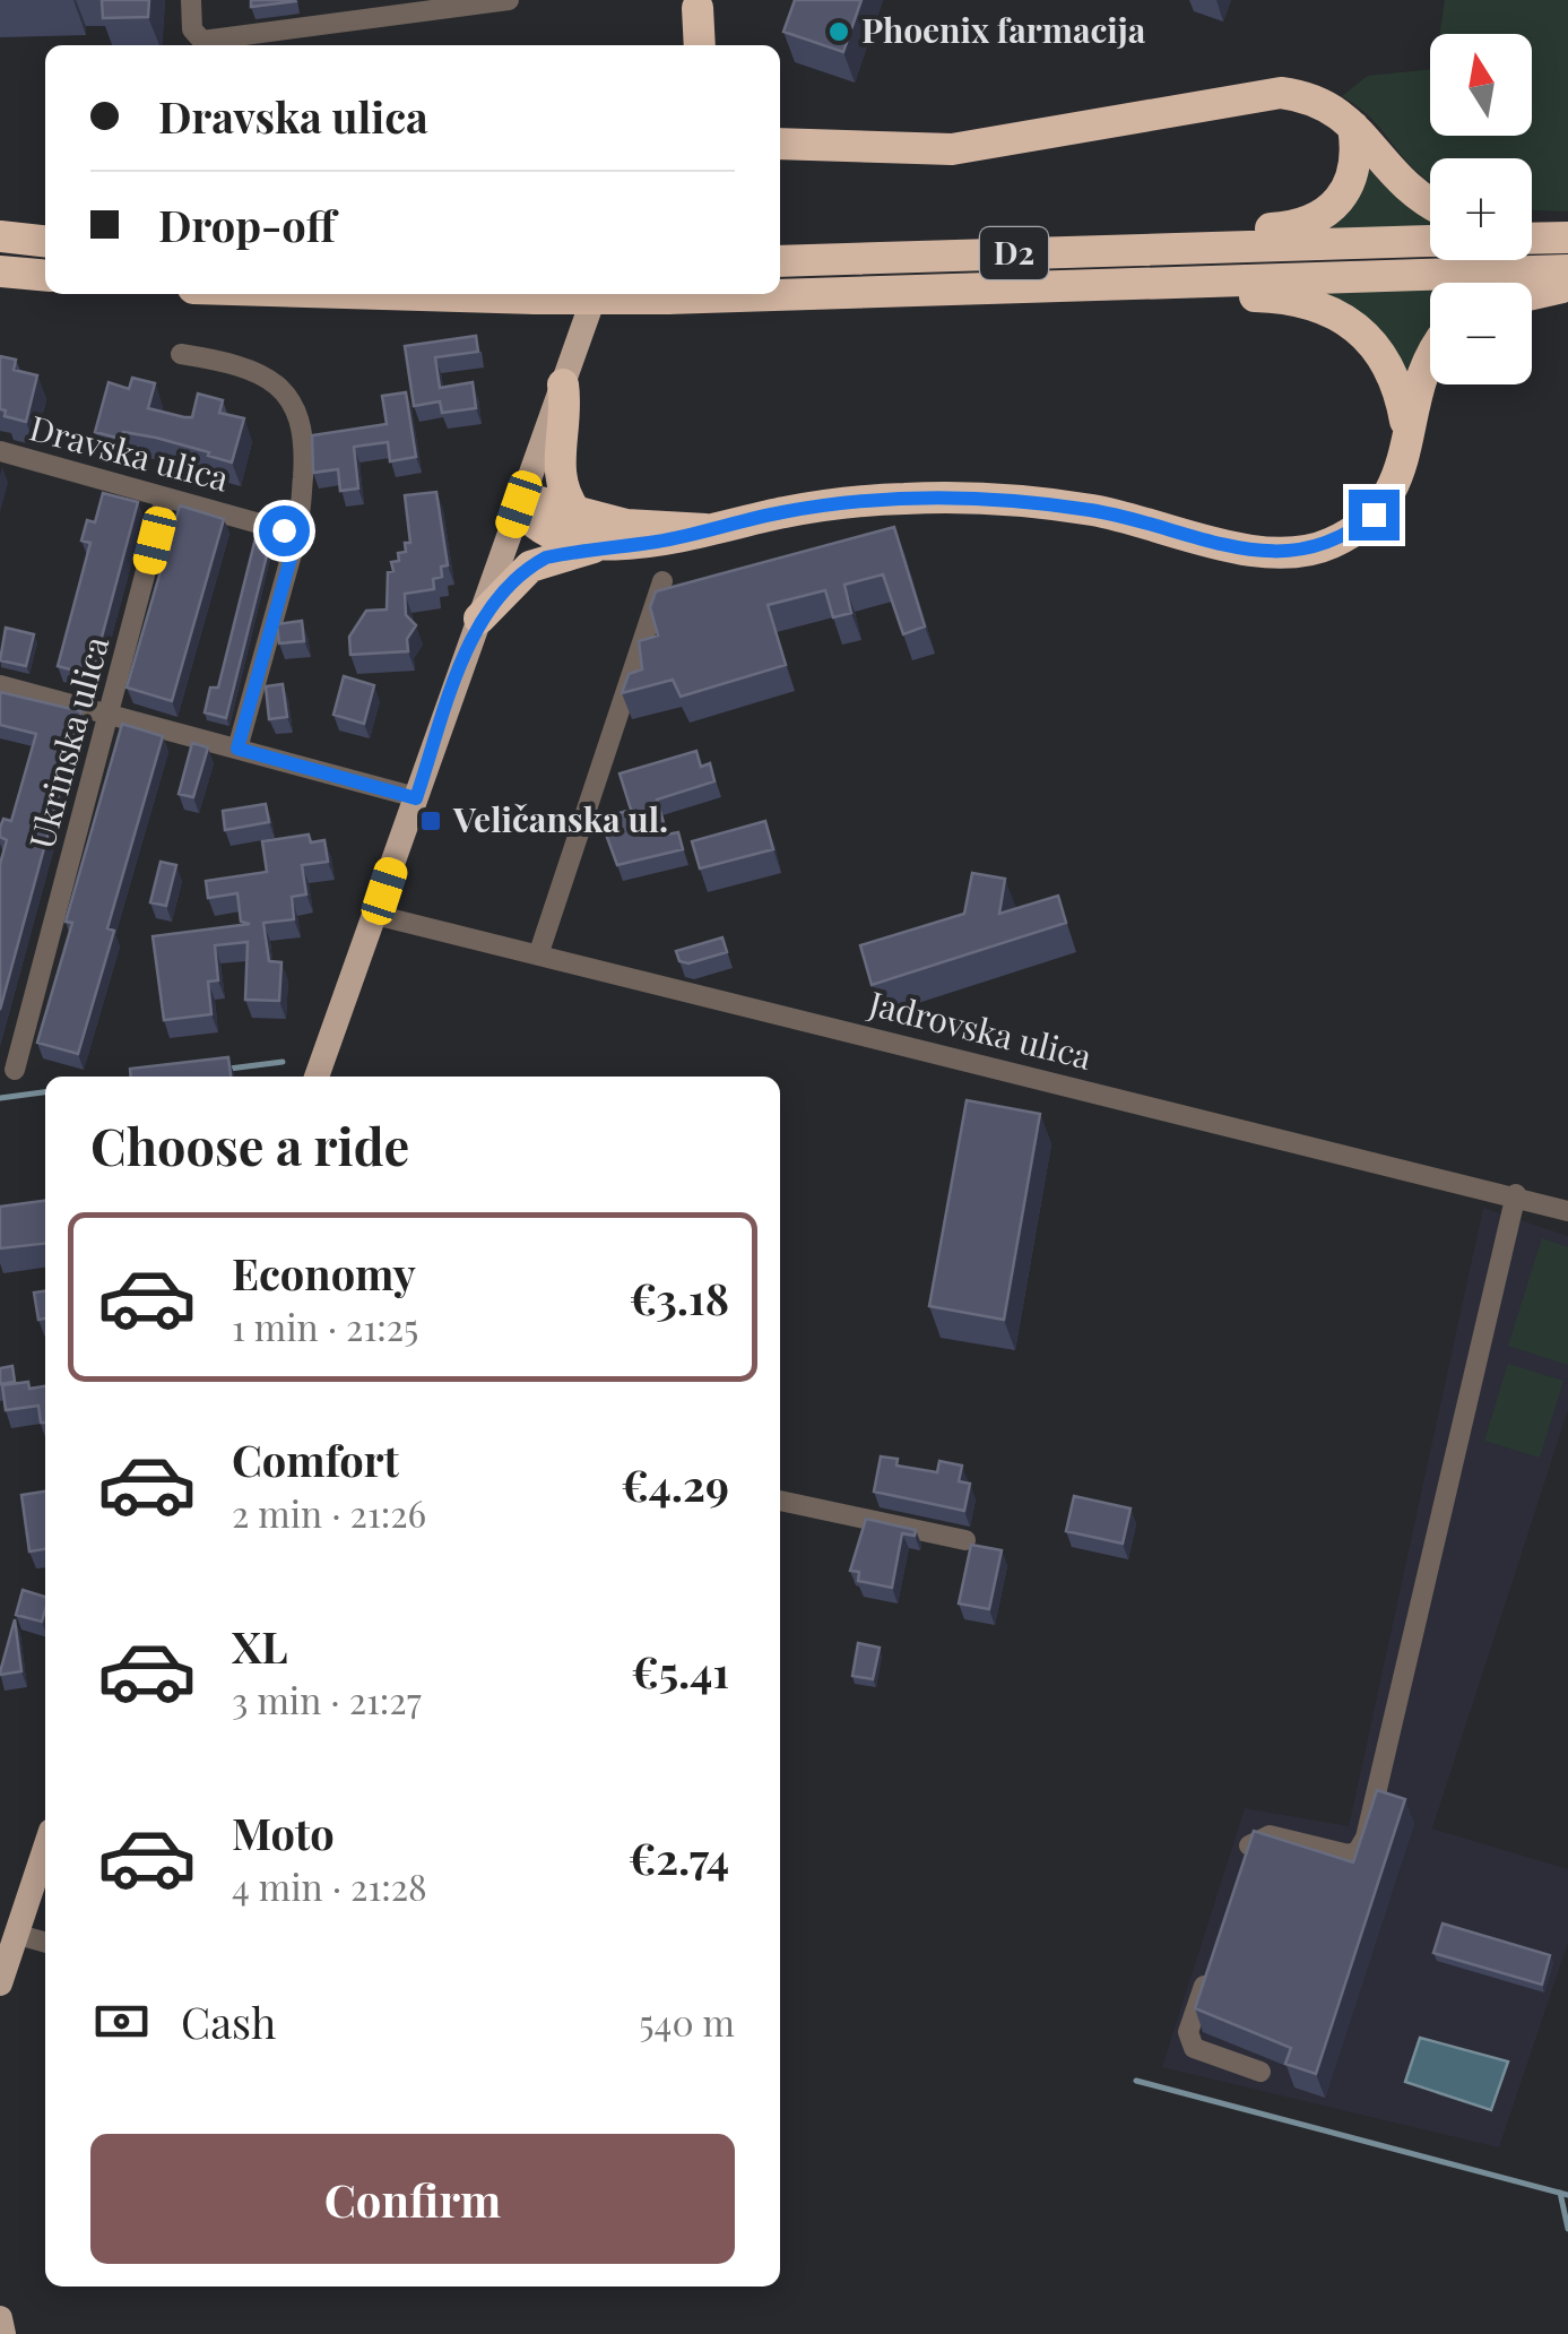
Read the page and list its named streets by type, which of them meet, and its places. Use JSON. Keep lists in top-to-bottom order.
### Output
{
  "streets": {
    "highway": ["D2"],
    "street": ["Dravska ulica", "Ukrinska ulica", "Jadrovska ulica"]
  },
  "crossings": [
    ["Dravska ulica", "Ukrinska ulica"]
  ],
  "places": {
    "other": ["Phoenix farmacija"],
    "transit": ["Veličanska ul."]
  },
  "north": "top",
  "page": {
    "map_buttons": ["+", "−"],
    "banner": ["Dravska ulica", "Drop-off"],
    "heading": "Choose a ride",
    "list": [
      {
        "name": "Economy",
        "note": "1 min · 21:25",
        "value": "€3.18"
      },
      {
        "name": "Comfort",
        "note": "2 min · 21:26",
        "value": "€4.29"
      },
      {
        "name": "XL",
        "note": "3 min · 21:27",
        "value": "€5.41"
      },
      {
        "name": "Moto",
        "note": "4 min · 21:28",
        "value": "€2.74"
      }
    ],
    "pay": ["Cash", "540 m"],
    "buttons": "Confirm"
  }
}
